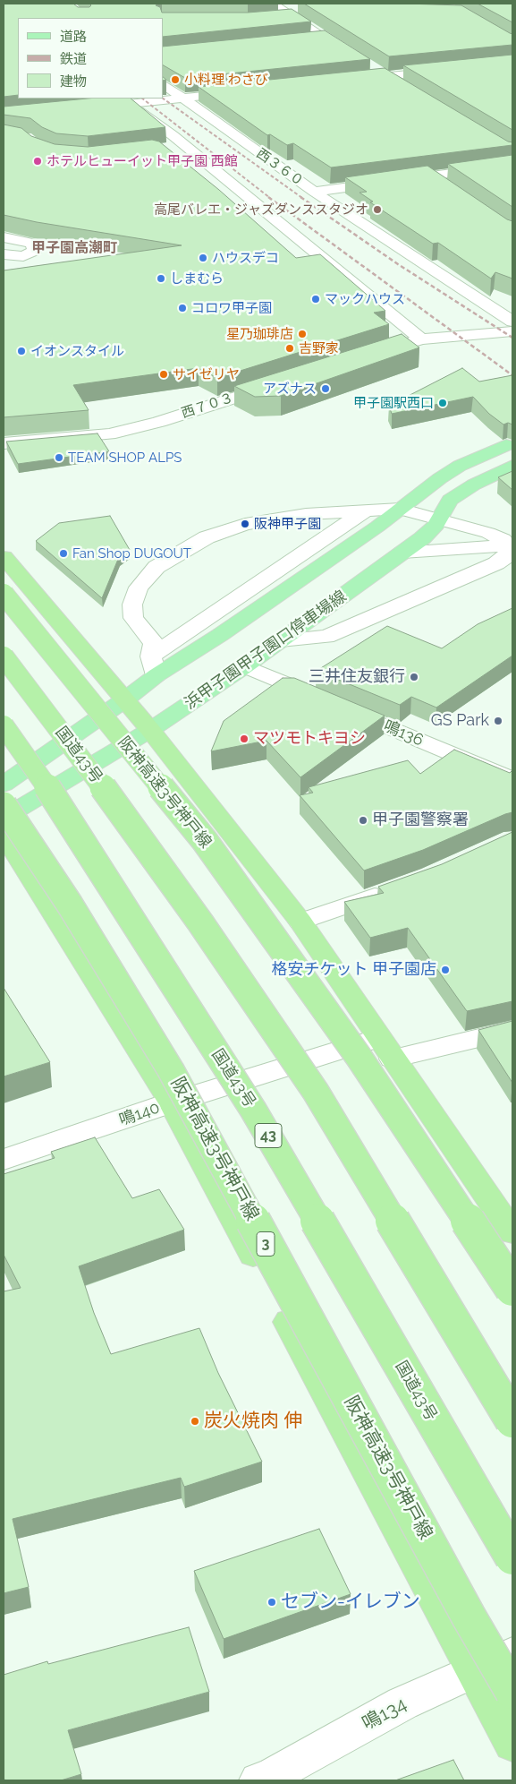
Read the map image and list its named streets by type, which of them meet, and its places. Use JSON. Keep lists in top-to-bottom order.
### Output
{
  "streets": {
    "highway": [
      "国道43号",
      "阪神高速3号神戸線",
      "43",
      "3"
    ],
    "main road": ["浜甲子園甲子園口停車場線"],
    "street": [
      "西３６０",
      "西７０３",
      "鳴136",
      "鳴140",
      "鳴134"
    ]
  },
  "crossings": [
    ["浜甲子園甲子園口停車場線", "鳴136"]
  ],
  "districts": ["甲子園高潮町"],
  "places": [
    "小料理 わさび",
    "ホテルヒューイット甲子園 西館",
    "高尾バレエ・ジャズダンススタジオ",
    "ハウスデコ",
    "しまむら",
    "マックハウス",
    "コロワ甲子園",
    "星乃珈琲店",
    "吉野家",
    "イオンスタイル",
    "サイゼリヤ",
    "アズナス",
    "甲子園駅西口",
    "TEAM SHOP ALPS",
    "阪神甲子園",
    "Fan Shop DUGOUT",
    "三井住友銀行",
    "GS Park",
    "マツモトキヨシ",
    "甲子園警察署",
    "格安チケット 甲子園店",
    "炭火焼肉 伸",
    "セブン-イレブン"
  ],
  "legend": ["道路", "鉄道", "建物"]
}
